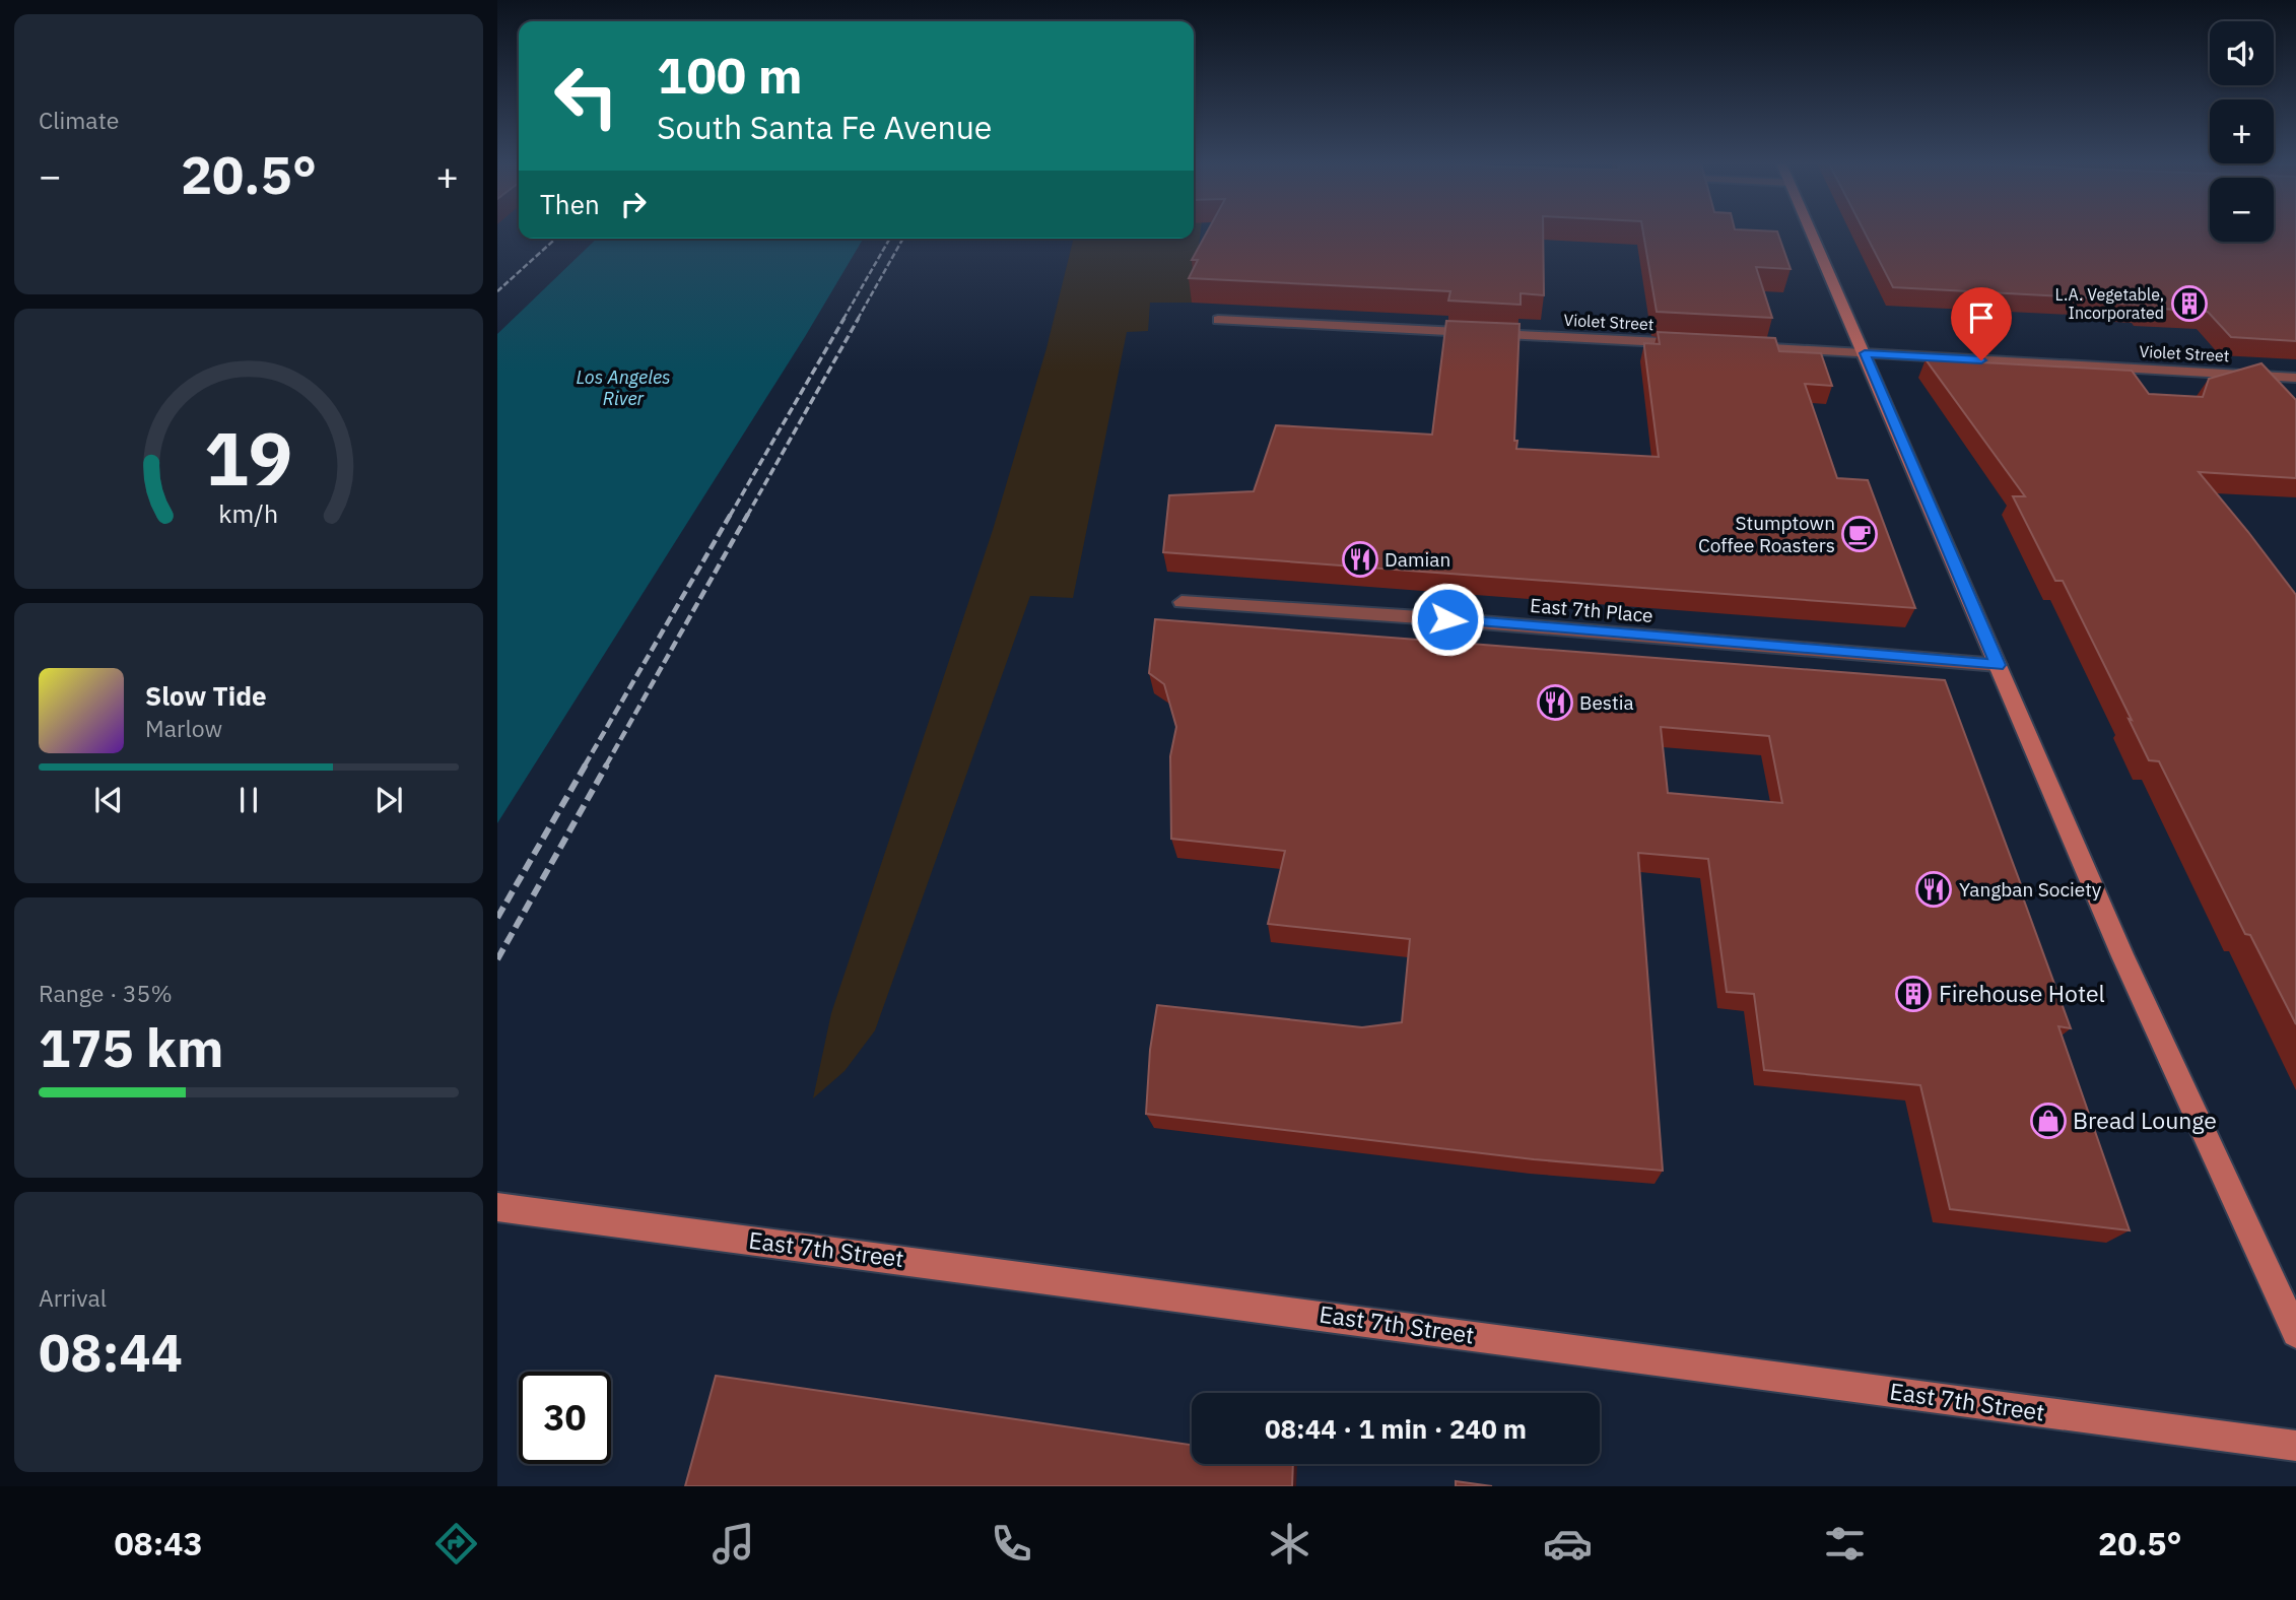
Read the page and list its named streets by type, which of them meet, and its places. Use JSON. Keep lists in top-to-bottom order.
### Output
{
  "streets": {
    "main road": ["East 7th Street"],
    "street": ["Violet Street", "East 7th Place"]
  },
  "water": ["Los Angeles River"],
  "places": {
    "building": ["L.A. Vegetable, Incorporated", "Firehouse Hotel"],
    "cafe": ["Stumptown Coffee Roasters"],
    "restaurant": ["Damian", "Bestia", "Yangban Society"],
    "shop": ["Bread Lounge"]
  },
  "page": {
    "tile": [
      "Climate",
      ["Range · 35%", "175 km"],
      ["Arrival", "08:44"]
    ],
    "map_buttons": ["+", "−"],
    "turn": ["100 m", "South Santa Fe Avenue"],
    "heat": ["−", "20.5°", "+"],
    "then": "Then",
    "song": ["Slow Tide", "Marlow"],
    "limit": "30",
    "trip": "08:44 · 1 min · 240 m",
    "tabs": ["08:43", "20.5°"],
    "gauge": ["19", "km/h"]
  }
}
